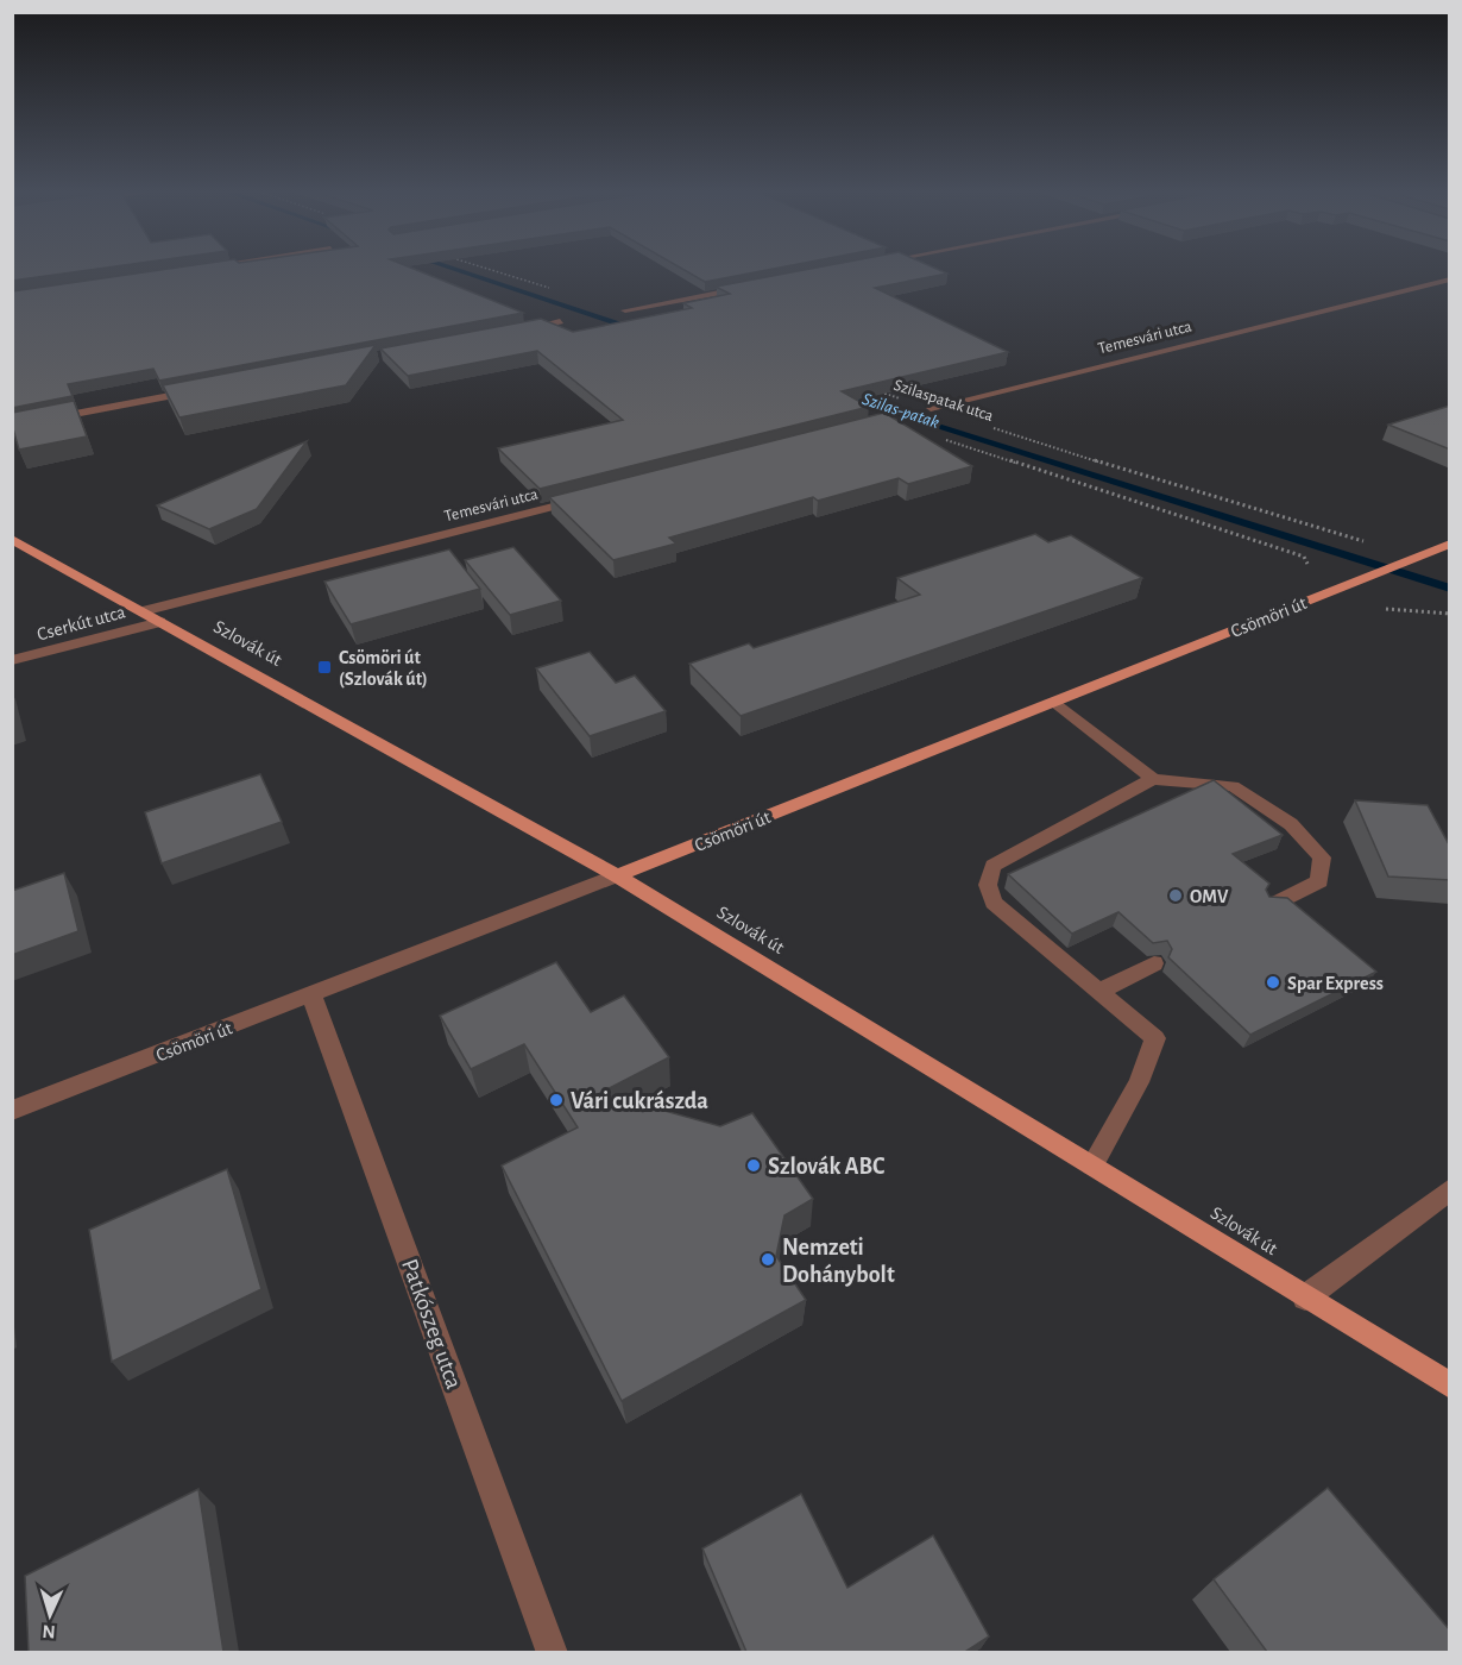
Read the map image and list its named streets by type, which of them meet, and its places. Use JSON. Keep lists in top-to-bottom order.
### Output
{
  "streets": {
    "main road": ["Csömöri út", "Szlovák út"],
    "street": ["Temesvári utca", "Cserkút utca", "Patkószeg utca"],
    "path": ["Szilaspatak utca"]
  },
  "crossings": [
    ["Temesvári utca", "Szilaspatak utca"],
    ["Temesvári utca", "Szlovák út"],
    ["Csömöri út", "Szlovák út"],
    ["Csömöri út", "Patkószeg utca"],
    ["Cserkút utca", "Szlovák út"]
  ],
  "water": ["Szilas-patak"],
  "places": {
    "transit": ["Csömöri út (Szlovák út)"],
    "other": [
      "OMV",
      "Spar Express",
      "Vári cukrászda",
      "Szlovák ABC",
      "Nemzeti Dohánybolt"
    ]
  },
  "north": "bottom"
}
